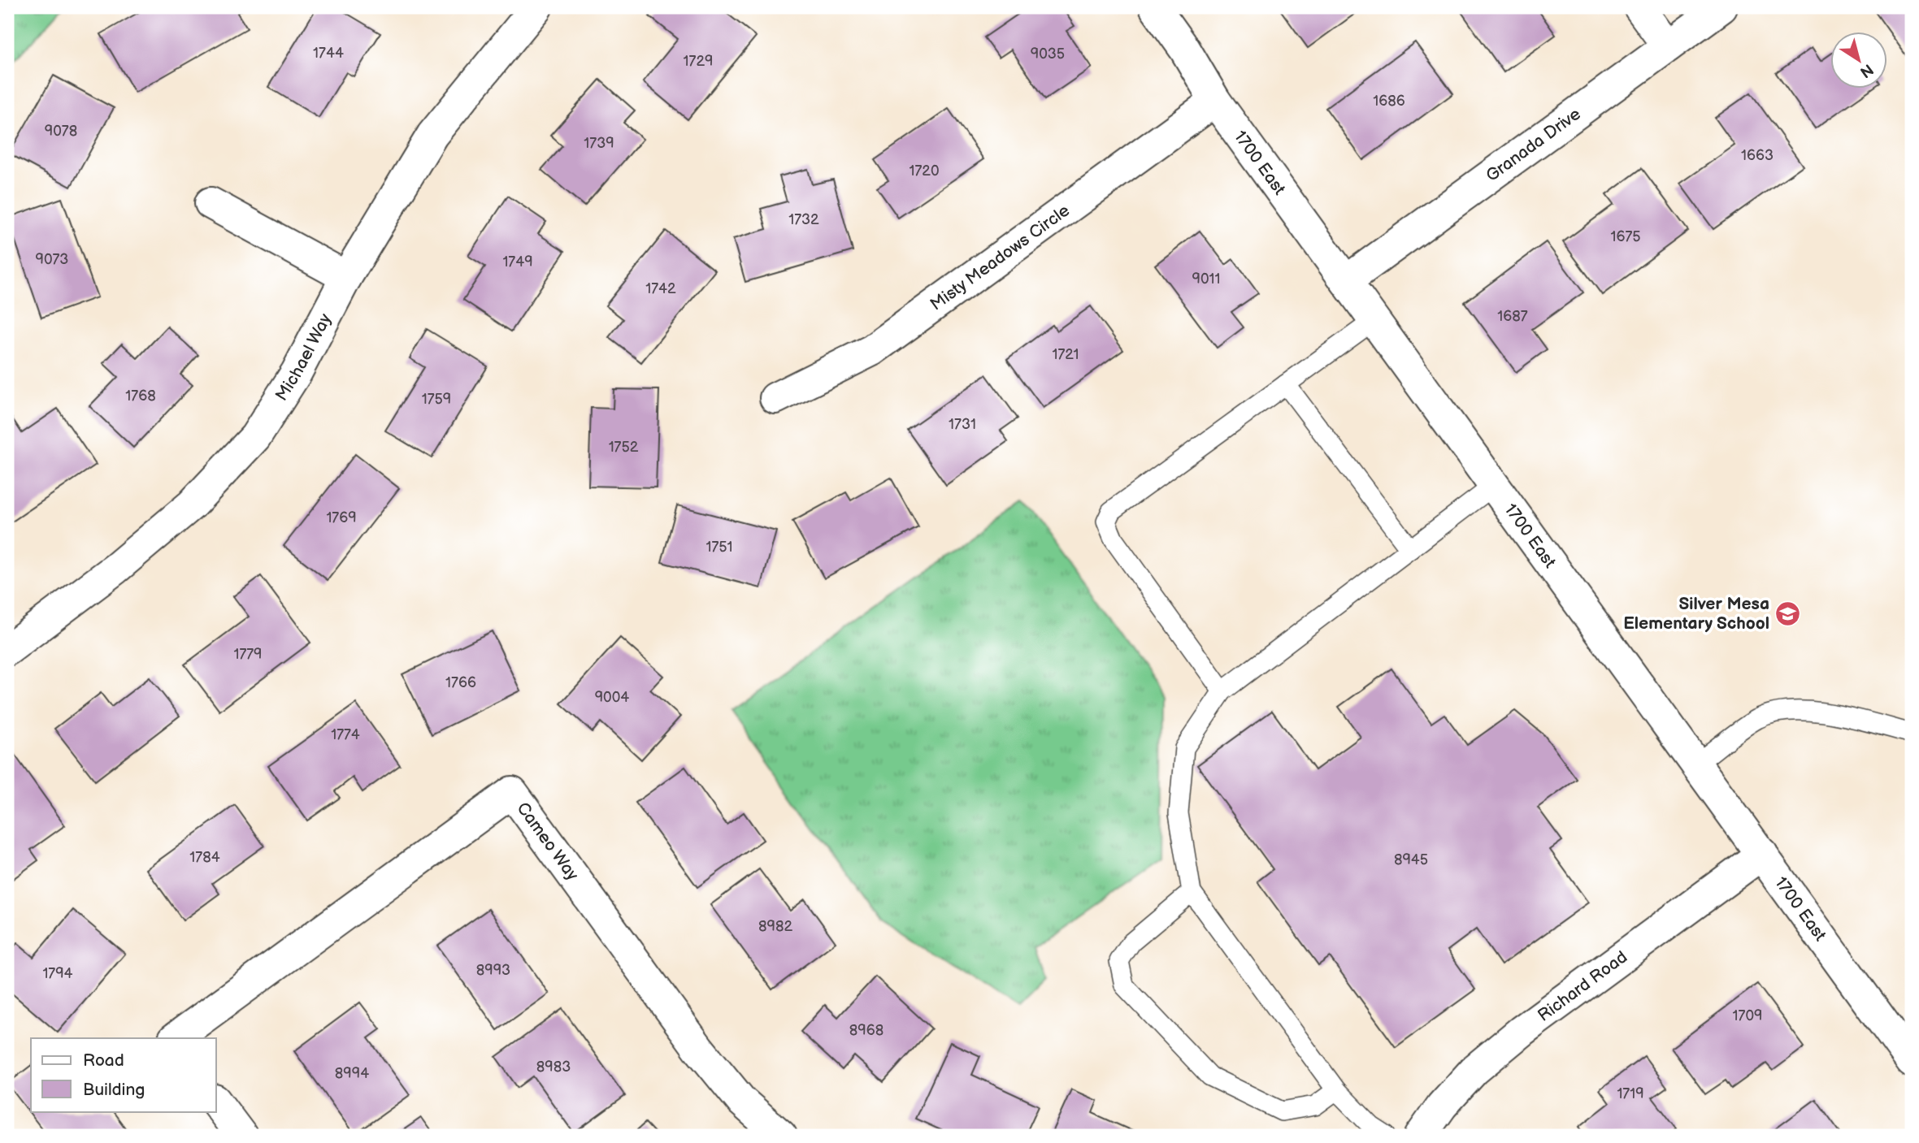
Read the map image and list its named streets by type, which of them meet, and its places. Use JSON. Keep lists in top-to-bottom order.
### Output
{
  "streets": {
    "street": [
      "Granada Drive",
      "1700 East",
      "Misty Meadows Circle",
      "Michael Way",
      "Cameo Way",
      "Richard Road"
    ]
  },
  "crossings": [
    ["Granada Drive", "1700 East"],
    ["1700 East", "Misty Meadows Circle"],
    ["1700 East", "Richard Road"]
  ],
  "places": {
    "school or university": ["Silver Mesa Elementary School"]
  },
  "house_numbers": [
    "1744",
    "9035",
    "1729",
    "1686",
    "9078",
    "1739",
    "1663",
    "1720",
    "1732",
    "1675",
    "9073",
    "1749",
    "9011",
    "1742",
    "1687",
    "1721",
    "1768",
    "1759",
    "1731",
    "1752",
    "1769",
    "1751",
    "1779",
    "1766",
    "9004",
    "1774",
    "1784",
    "8945",
    "8982",
    "8993",
    "1794",
    "1709",
    "8968",
    "8983",
    "8994",
    "1719"
  ],
  "legend": ["Road", "Building"],
  "north": "bottom right"
}
